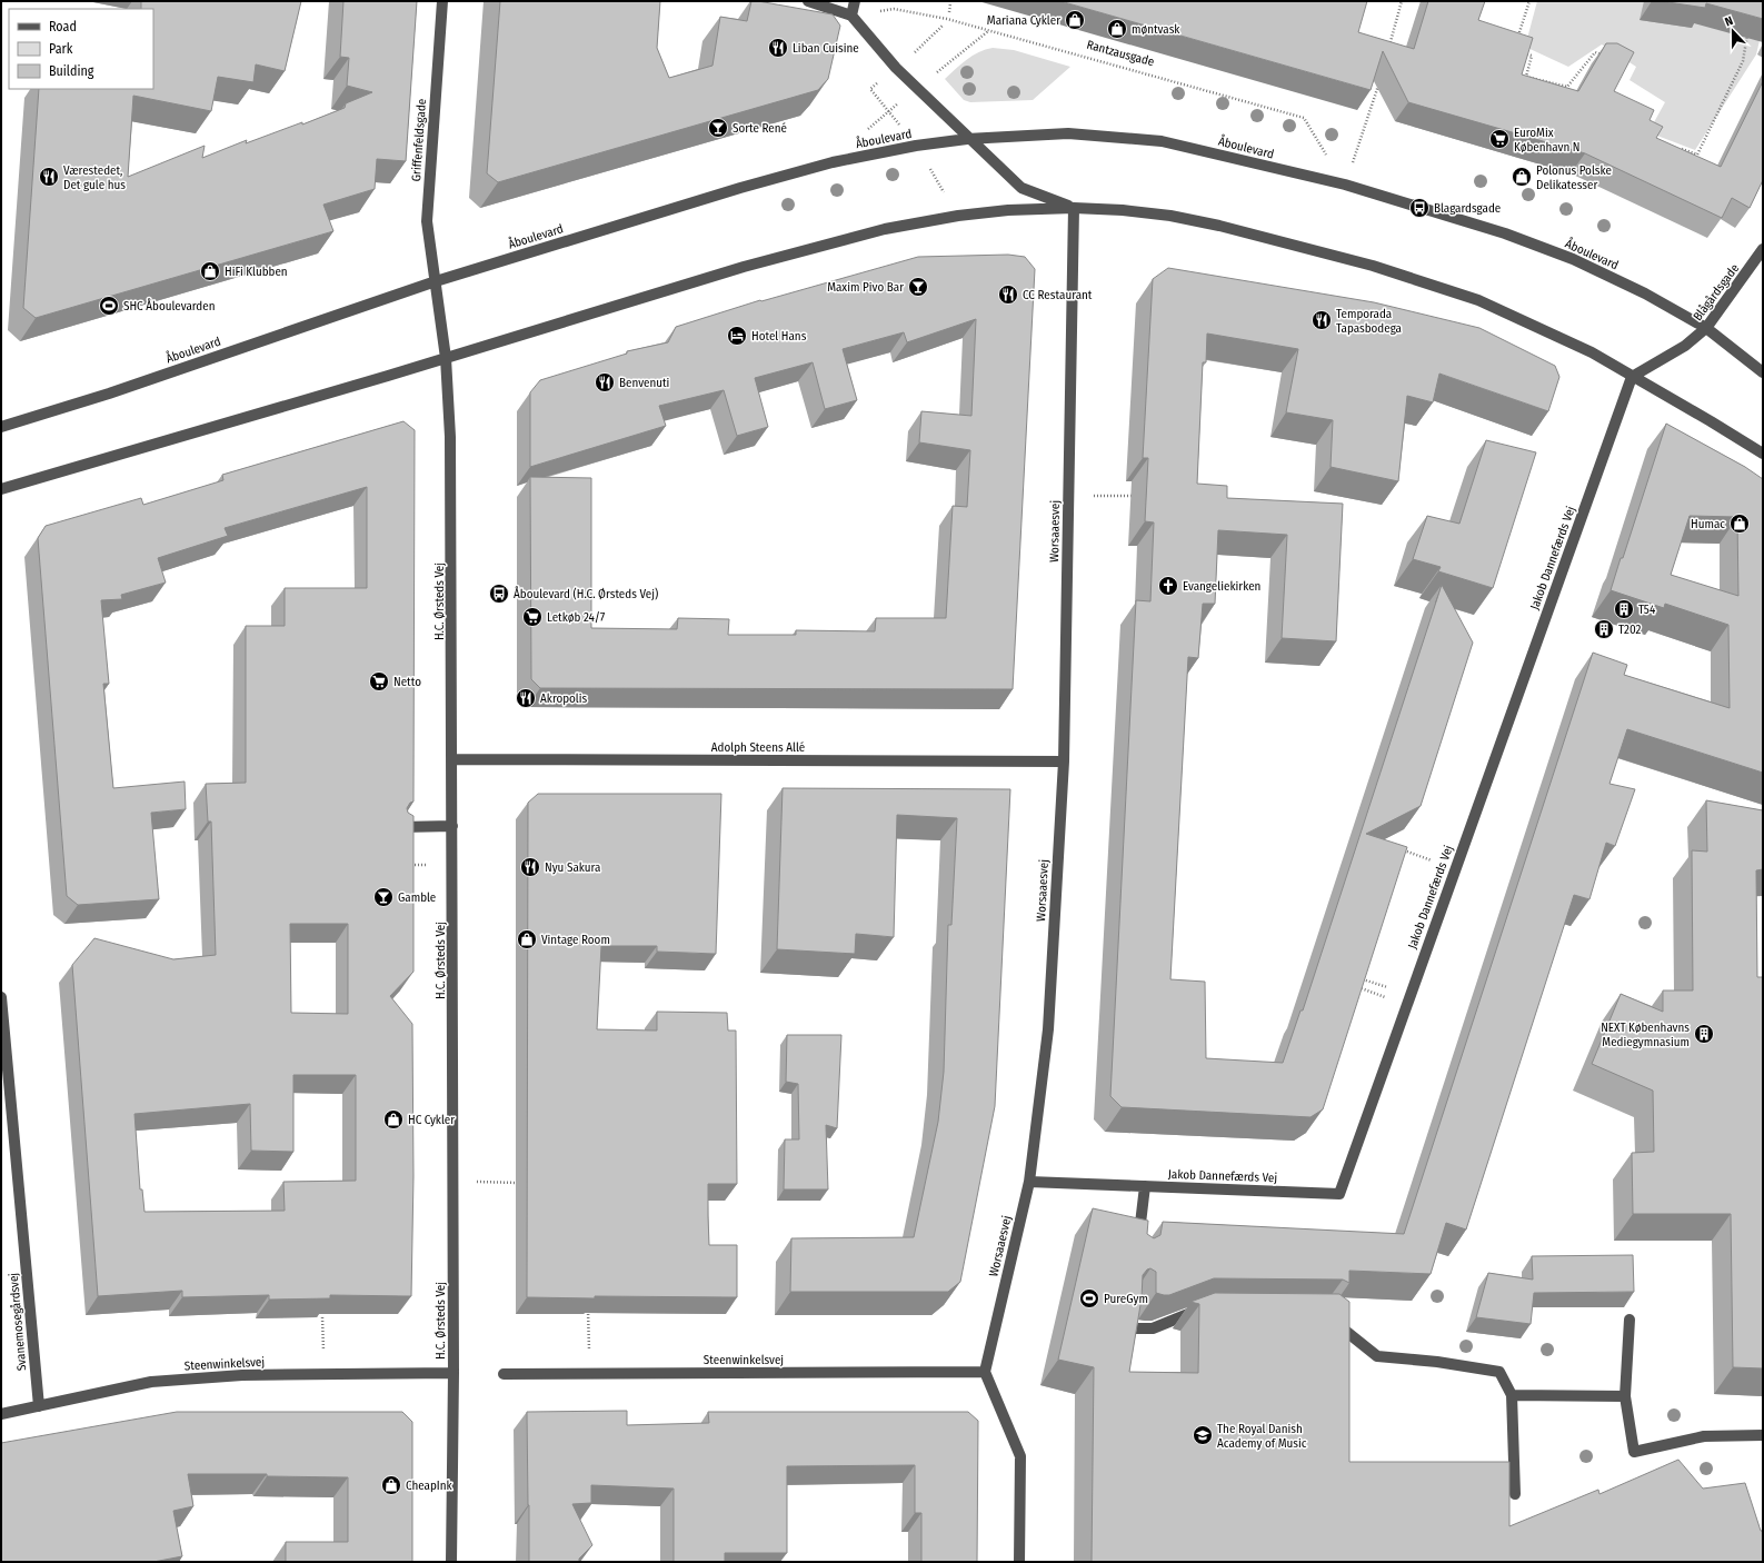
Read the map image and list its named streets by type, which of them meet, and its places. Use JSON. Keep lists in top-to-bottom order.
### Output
{
  "streets": {
    "street": [
      "Åboulevard",
      "Griffenfeldsgade",
      "Blågårdsgade",
      "Worsaaesvej",
      "Jakob Dannefærds Vej",
      "H.C. Ørsteds Vej",
      "Adolph Steens Allé",
      "Svanemosegårdsvej",
      "Steenwinkelsvej"
    ],
    "path": ["Rantzausgade"]
  },
  "crossings": [
    ["Rantzausgade", "Åboulevard"],
    ["Åboulevard", "Griffenfeldsgade"],
    ["Åboulevard", "Blågårdsgade"],
    ["Åboulevard", "H.C. Ørsteds Vej"],
    ["Griffenfeldsgade", "H.C. Ørsteds Vej"],
    ["Blågårdsgade", "Jakob Dannefærds Vej"],
    ["Worsaaesvej", "Jakob Dannefærds Vej"],
    ["Worsaaesvej", "Adolph Steens Allé"],
    ["Worsaaesvej", "Steenwinkelsvej"],
    ["H.C. Ørsteds Vej", "Adolph Steens Allé"],
    ["H.C. Ørsteds Vej", "Steenwinkelsvej"],
    ["Svanemosegårdsvej", "Steenwinkelsvej"]
  ],
  "places": {
    "shop": [
      "Mariana Cykler",
      "møntvask",
      "Polonus Polske Delikatesser",
      "HiFi Klubben",
      "Humac",
      "Vintage Room",
      "HC Cykler",
      "CheapInk"
    ],
    "restaurant": [
      "Liban Cuisine",
      "Værestedet, Det gule hus",
      "CC Restaurant",
      "Temporada Tapasbodega",
      "Benvenuti",
      "Akropolis",
      "Nyu Sakura"
    ],
    "bar": ["Sorte René", "Maxim Pivo Bar", "Gamble"],
    "supermarket": ["EuroMix København N", "Letkøb 24/7", "Netto"],
    "bus stop": ["Blagardsgade", "Åboulevard (H.C. Ørsteds Vej)"],
    "sports": ["SHC Åboulevarden", "PureGym"],
    "hotel": ["Hotel Hans"],
    "church": ["Evangeliekirken"],
    "building": ["T54", "T202", "NEXT Københavns Mediegymnasium"],
    "school or university": ["The Royal Danish Academy of Music"]
  },
  "legend": ["Road", "Park", "Building"],
  "north": "top"
}
